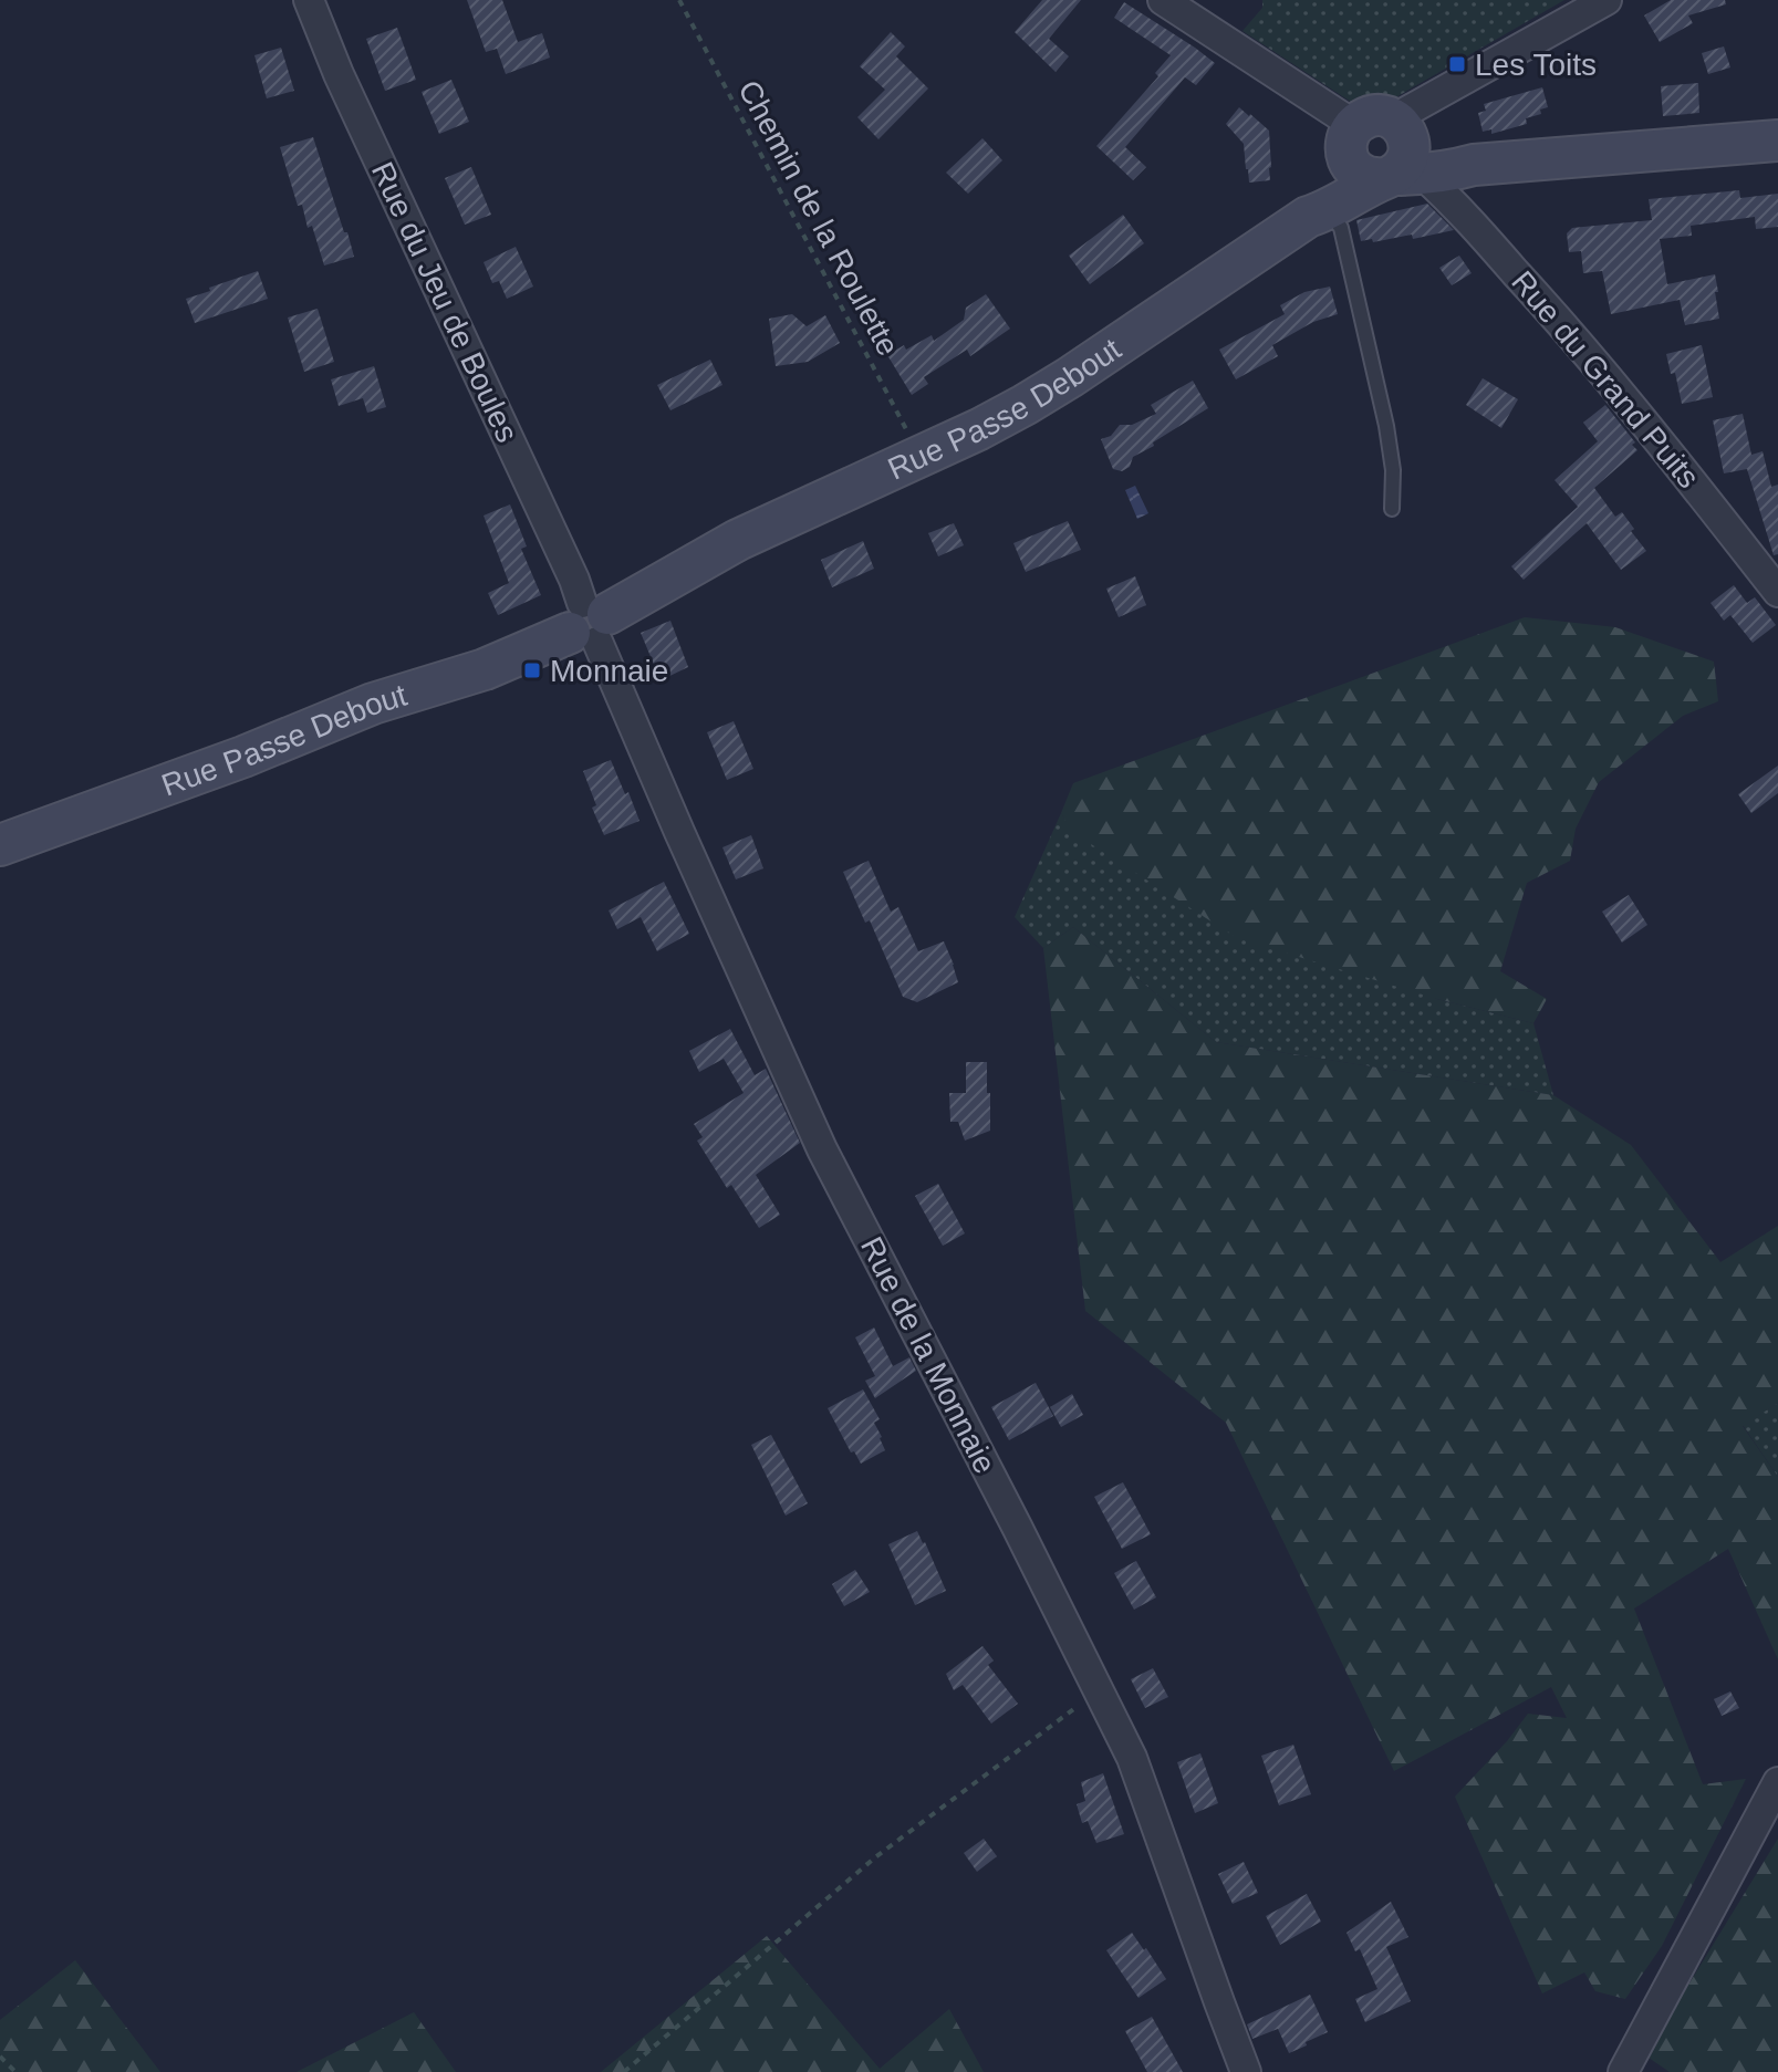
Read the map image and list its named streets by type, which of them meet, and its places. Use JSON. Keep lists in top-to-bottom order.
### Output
{
  "streets": {
    "main road": ["Rue Passe Debout"],
    "street": ["Rue du Jeu de Boules", "Rue du Grand Puits", "Rue de la Monnaie"],
    "path": ["Chemin de la Roulette"]
  },
  "crossings": [
    ["Chemin de la Roulette", "Rue Passe Debout"],
    ["Rue du Jeu de Boules", "Rue Passe Debout"],
    ["Rue du Jeu de Boules", "Rue de la Monnaie"],
    ["Rue du Grand Puits", "Rue Passe Debout"],
    ["Rue Passe Debout", "Rue de la Monnaie"]
  ],
  "places": {
    "transit": ["Les Toits", "Monnaie"]
  }
}
